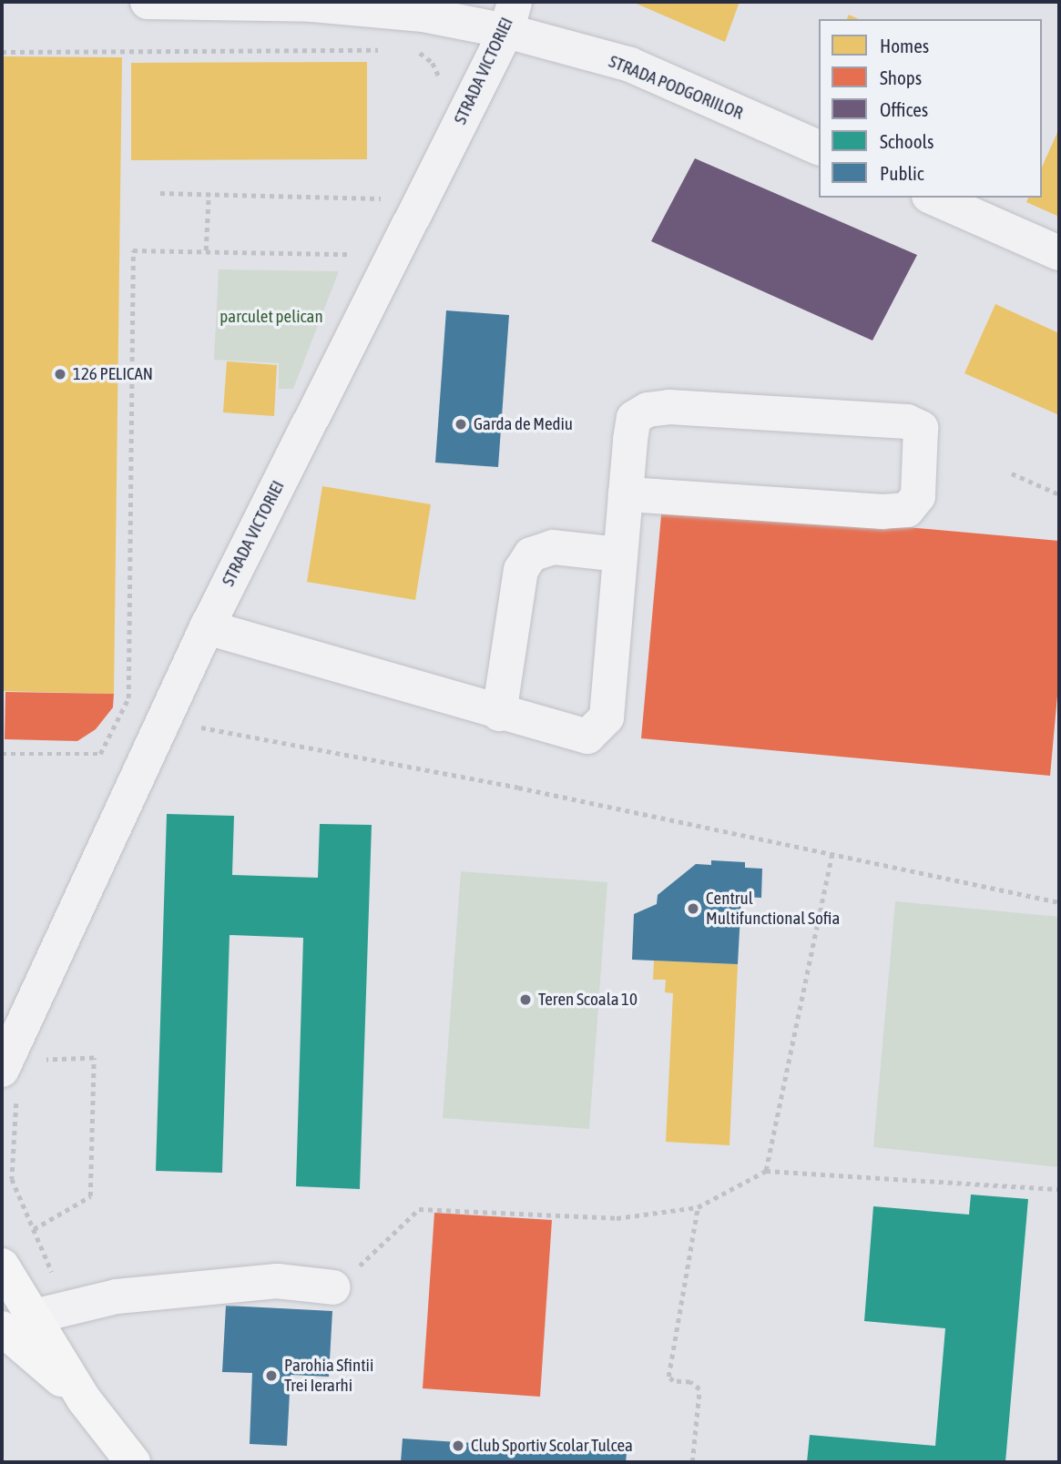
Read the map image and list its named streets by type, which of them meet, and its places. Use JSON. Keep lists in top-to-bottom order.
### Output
{
  "streets": {
    "street": ["STRADA VICTORIEI", "STRADA PODGORIILOR"]
  },
  "crossings": [
    ["STRADA VICTORIEI", "STRADA PODGORIILOR"]
  ],
  "parks": ["parculet pelican"],
  "places": [
    "126 PELICAN",
    "Garda de Mediu",
    "Centrul Multifunctional Sofia",
    "Teren Scoala 10",
    "Parohia Sfintii Trei Ierarhi",
    "Club Sportiv Scolar Tulcea"
  ],
  "legend": [
    "Homes",
    "Shops",
    "Offices",
    "Schools",
    "Public"
  ]
}
